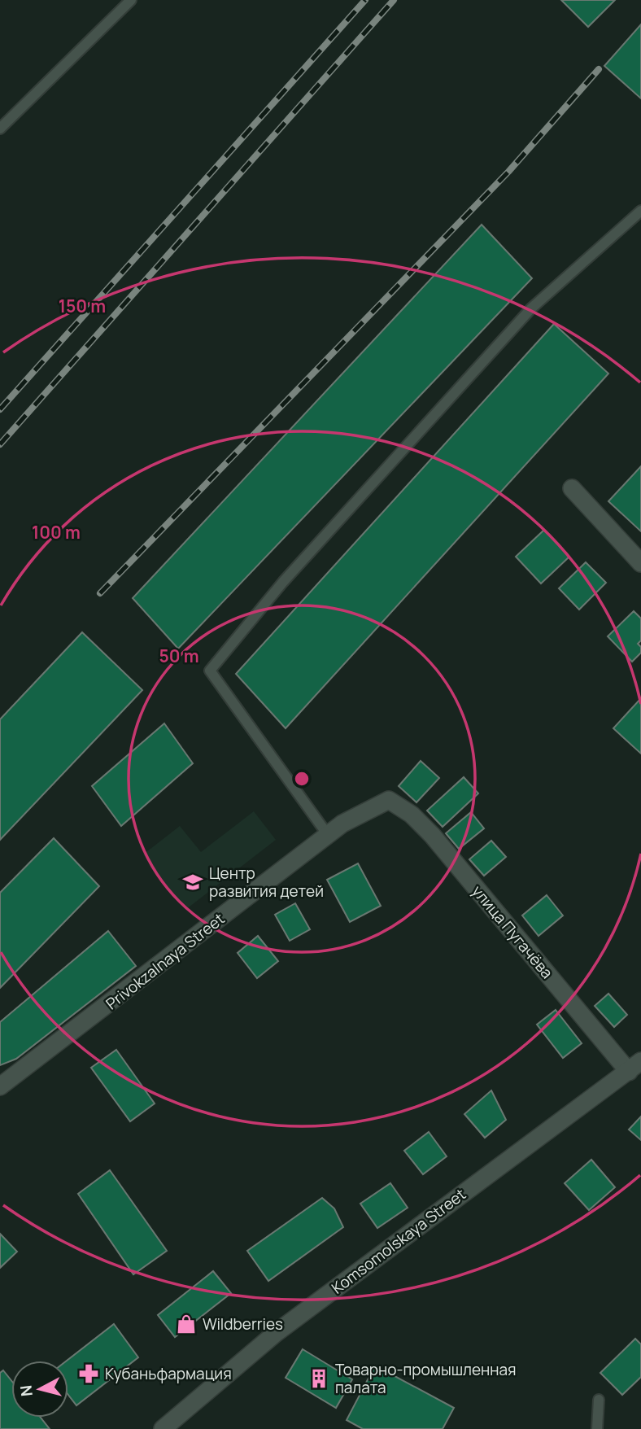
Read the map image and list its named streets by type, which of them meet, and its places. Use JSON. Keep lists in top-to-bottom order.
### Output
{
  "streets": {
    "street": ["улица Пугачёва", "Privokzalnaya Street", "Komsomolskaya Street"]
  },
  "crossings": [
    ["улица Пугачёва", "Privokzalnaya Street"],
    ["улица Пугачёва", "Komsomolskaya Street"]
  ],
  "places": {
    "school or university": ["Центр развития детей"],
    "shop": ["Wildberries"],
    "pharmacy": ["Кубаньфармация"],
    "building": ["Товарно-промышленная палата"]
  },
  "north": "left",
  "rings": ["150 m", "100 m", "50 m"]
}
